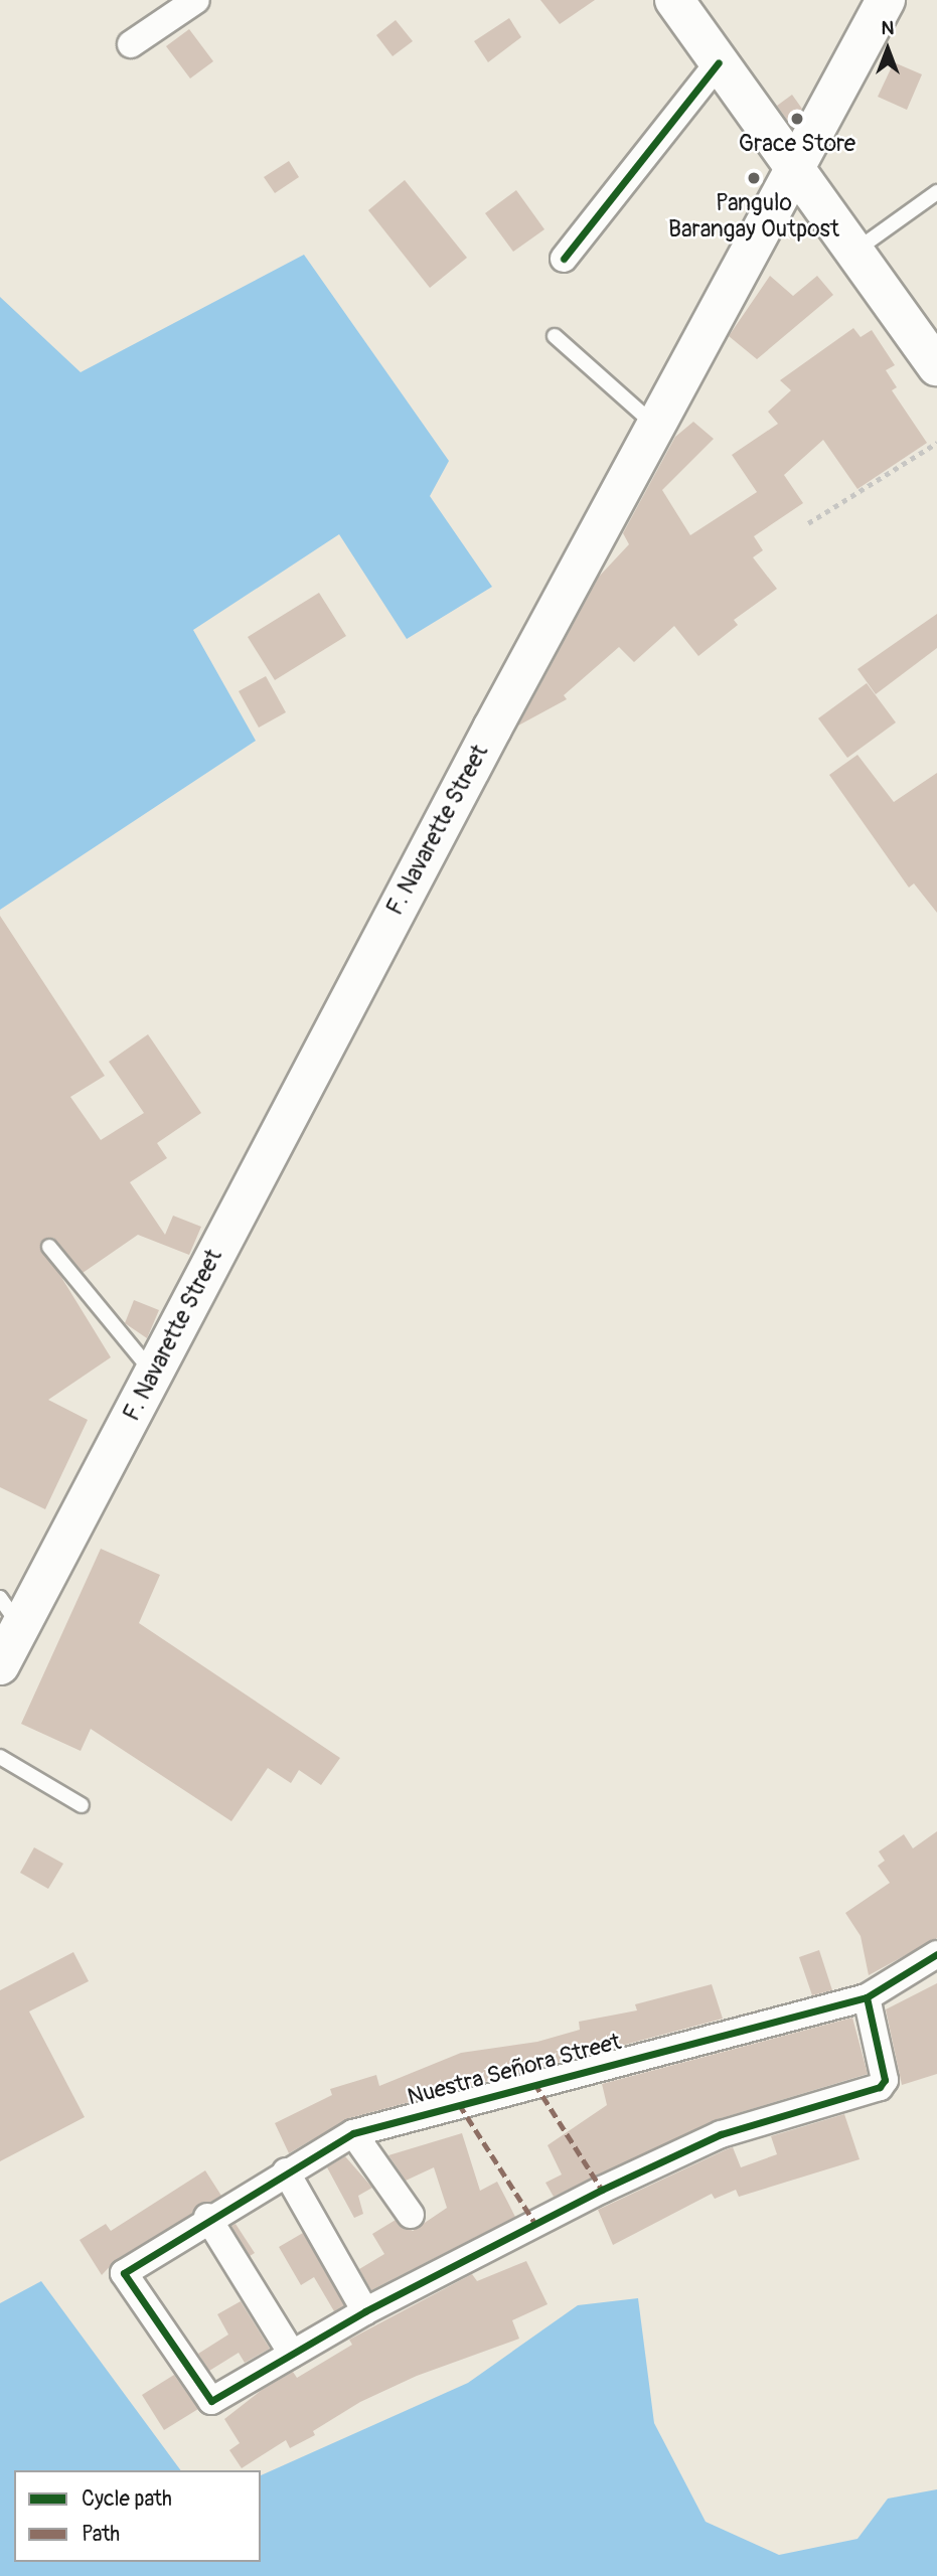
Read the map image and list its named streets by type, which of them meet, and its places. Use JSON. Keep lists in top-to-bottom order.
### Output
{
  "streets": {
    "main road": ["F. Navarette Street"],
    "street": ["Nuestra Señora Street"]
  },
  "places": ["Grace Store", "Pangulo Barangay Outpost"],
  "legend": ["Cycle path", "Path"],
  "north": "top"
}
